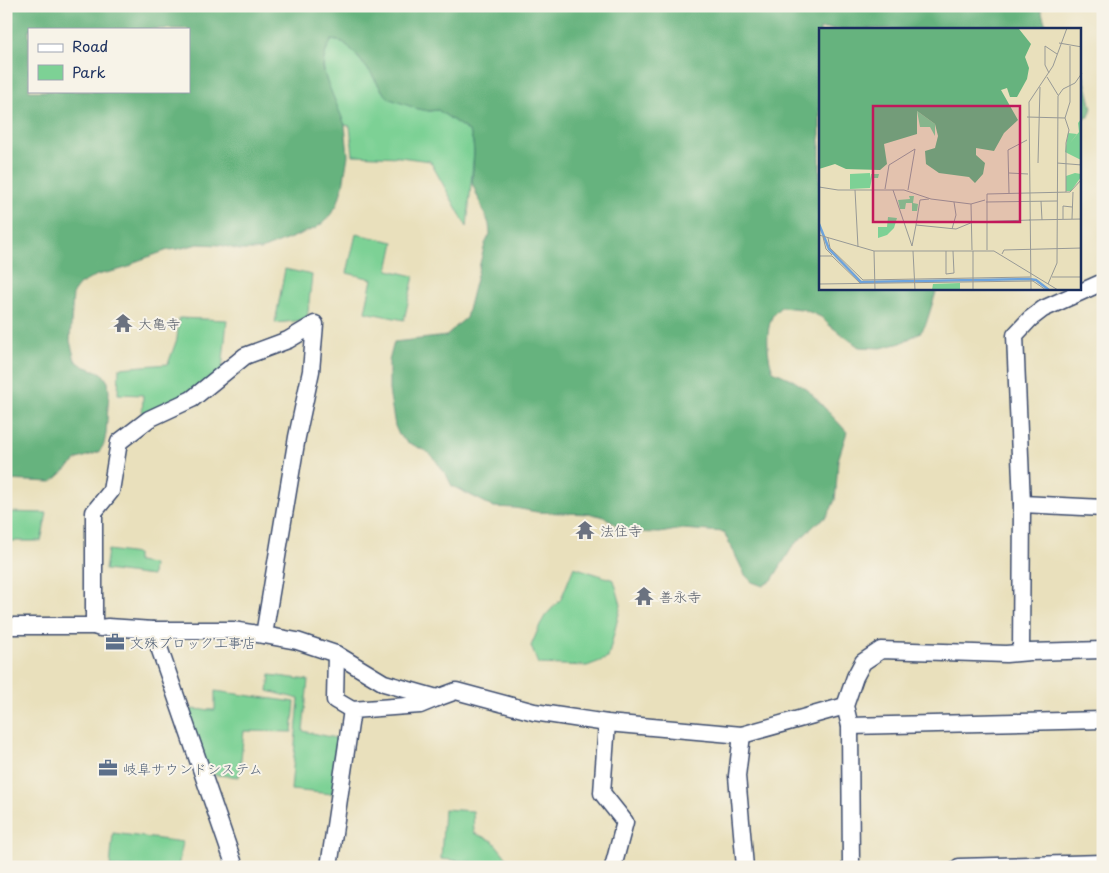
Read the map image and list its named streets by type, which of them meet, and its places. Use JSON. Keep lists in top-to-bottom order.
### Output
{
  "places": {
    "temple": ["大亀寺", "法住寺", "善永寺"],
    "office": ["文殊ブロック工事店", "岐阜サウンドシステム"]
  },
  "legend": ["Road", "Park"]
}
